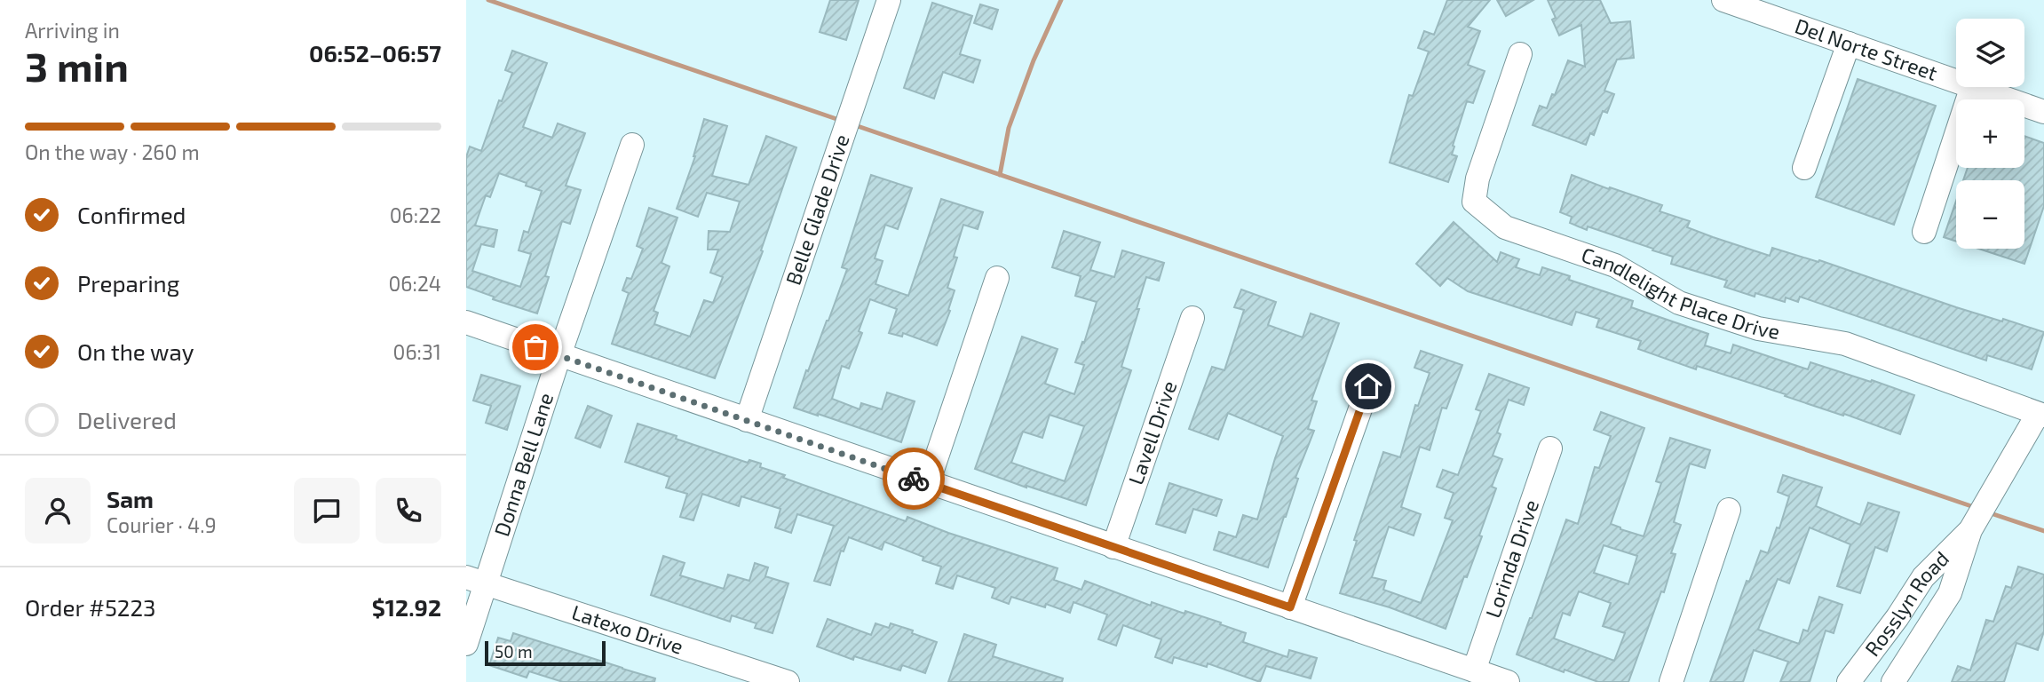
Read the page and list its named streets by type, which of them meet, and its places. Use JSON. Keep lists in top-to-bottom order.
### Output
{
  "streets": {
    "street": [
      "Del Norte Street",
      "Belle Glade Drive",
      "Candlelight Place Drive",
      "Lavell Drive",
      "Donna Bell Lane",
      "Lorinda Drive",
      "Rosslyn Road",
      "Latexo Drive"
    ]
  },
  "crossings": [
    ["Candlelight Place Drive", "Rosslyn Road"],
    ["Donna Bell Lane", "Latexo Drive"]
  ],
  "scale_bar": "50 m",
  "page": {
    "heading": ["3 min", "Arriving in", "06:52–06:57"],
    "panel": [
      "Sam",
      "Courier · 4.9",
      "Order #5223",
      "$12.92"
    ],
    "map_buttons": ["+", "−"],
    "bar": "On the way · 260 m",
    "list": [
      ["Confirmed", "06:22"],
      ["Preparing", "06:24"],
      ["On the way", "06:31"],
      "Delivered"
    ],
    "scale": "50 m"
  }
}
